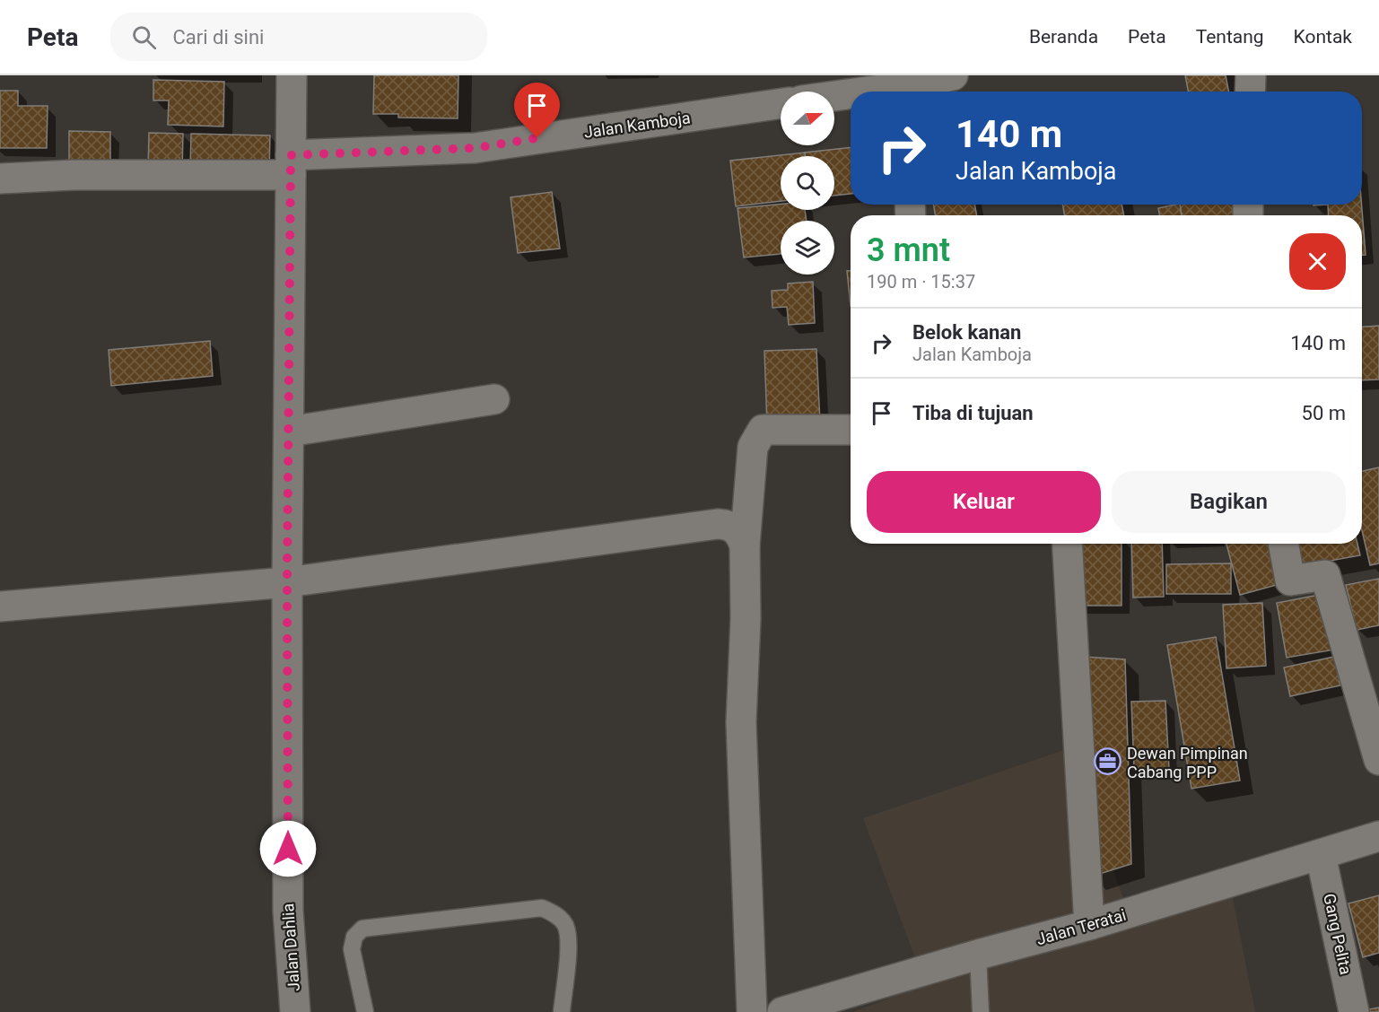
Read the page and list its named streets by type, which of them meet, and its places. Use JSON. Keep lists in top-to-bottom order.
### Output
{
  "streets": {
    "street": [
      "Jalan Kamboja",
      "Jalan Teratai",
      "Gang Pelita",
      "Jalan Dahlia"
    ]
  },
  "crossings": [
    ["Jalan Kamboja", "Jalan Dahlia"],
    ["Jalan Teratai", "Gang Pelita"]
  ],
  "places": {
    "office": ["Dewan Pimpinan Cabang PPP"]
  },
  "north": "right",
  "page": {
    "header": "Peta",
    "search": "Cari di sini",
    "nav": [
      "Beranda",
      "Peta",
      "Tentang",
      "Kontak"
    ],
    "turn": ["140 m", "Jalan Kamboja"],
    "heading": ["3 mnt", "190 m · 15:37"],
    "list": [
      {
        "name": "Belok kanan",
        "note": "Jalan Kamboja",
        "value": "140 m"
      },
      {
        "name": "Tiba di tujuan",
        "value": "50 m"
      }
    ],
    "buttons": ["Keluar", "Bagikan"]
  }
}
